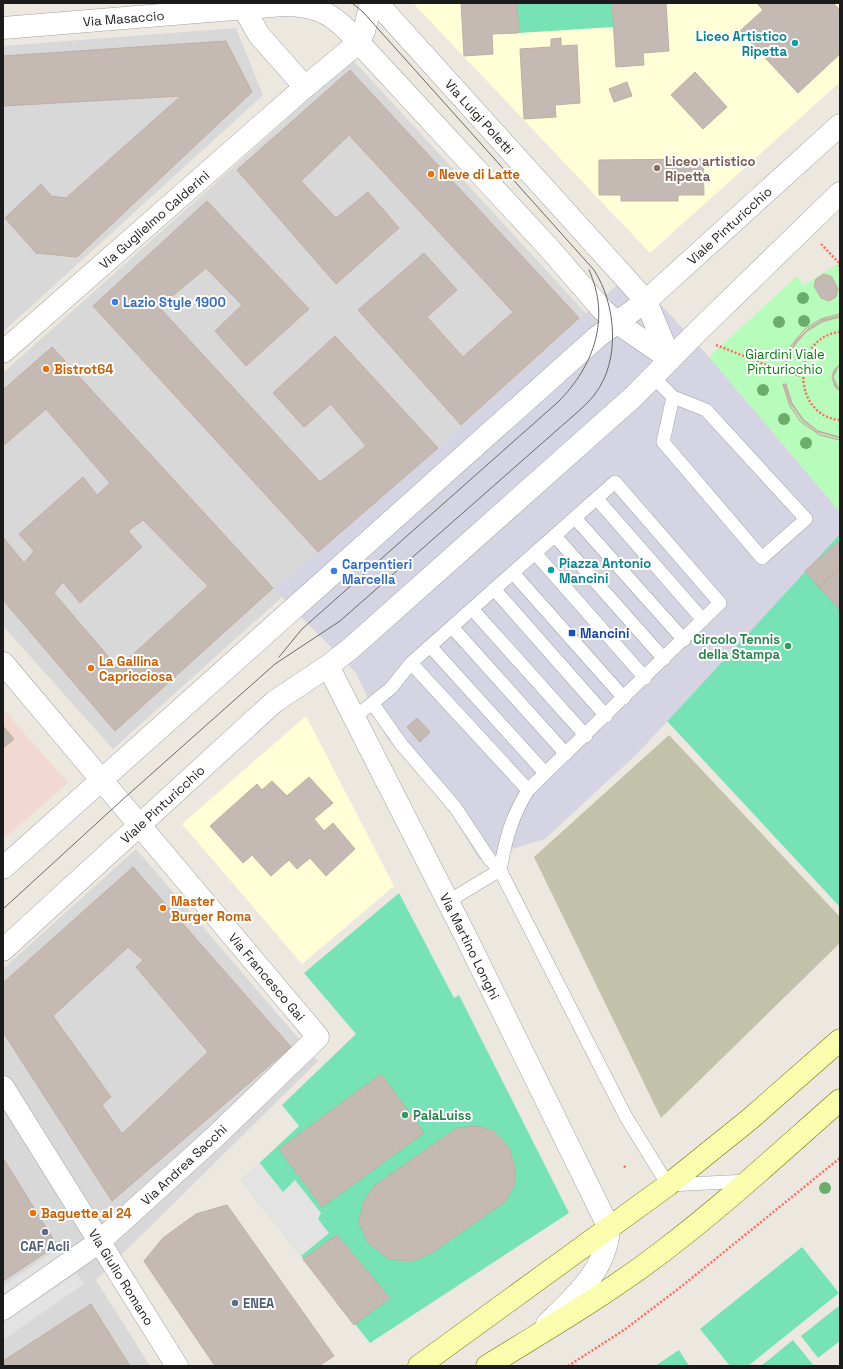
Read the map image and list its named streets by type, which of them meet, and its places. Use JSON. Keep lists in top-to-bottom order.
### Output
{
  "streets": {
    "street": [
      "Via Masaccio",
      "Via Luigi Poletti",
      "Via Guglielmo Calderini",
      "Viale Pinturicchio",
      "Via Martino Longhi",
      "Via Francesco Gai",
      "Via Andrea Sacchi",
      "Via Giulio Romano"
    ]
  },
  "crossings": [
    ["Via Masaccio", "Via Guglielmo Calderini"],
    ["Via Luigi Poletti", "Viale Pinturicchio"],
    ["Viale Pinturicchio", "Via Martino Longhi"],
    ["Viale Pinturicchio", "Via Francesco Gai"],
    ["Via Francesco Gai", "Via Andrea Sacchi"],
    ["Via Andrea Sacchi", "Via Giulio Romano"]
  ],
  "parks": ["Giardini Viale Pinturicchio"],
  "places": {
    "other": [
      "Liceo Artistico Ripetta",
      "Liceo artistico Ripetta",
      "Neve di Latte",
      "Lazio Style 1900",
      "Bistrot64",
      "Piazza Antonio Mancini",
      "Carpentieri Marcella",
      "Circolo Tennis della Stampa",
      "La Gallina Capricciosa",
      "Master Burger Roma",
      "PalaLuiss",
      "Baguette al 24",
      "CAF Acli",
      "ENEA"
    ],
    "transit": ["Mancini"]
  }
}
